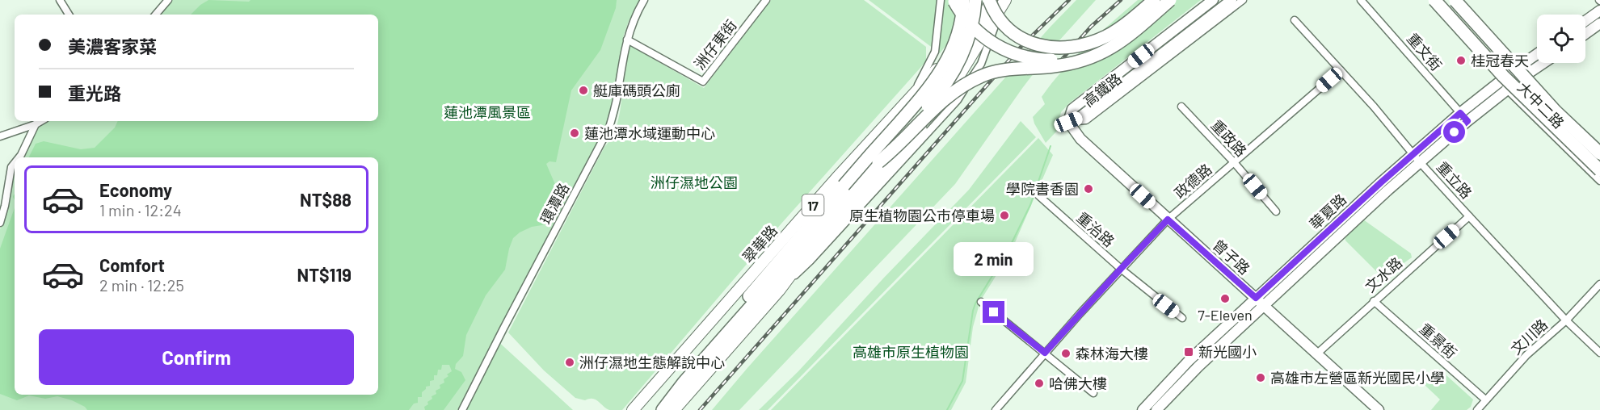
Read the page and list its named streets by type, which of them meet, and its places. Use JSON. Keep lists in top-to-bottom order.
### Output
{
  "streets": {
    "main road": ["17", "翠華路"],
    "street": [
      "洲仔東街",
      "重文街",
      "高鐵路",
      "大中二路",
      "重政路",
      "重立路",
      "政德路",
      "環潭路",
      "華夏路",
      "重治路",
      "曾子路",
      "文水路",
      "文川路",
      "重景街"
    ]
  },
  "crossings": [
    ["洲仔東街", "環潭路"],
    ["重文街", "華夏路"],
    ["高鐵路", "曾子路"],
    ["大中二路", "華夏路"],
    ["重政路", "政德路"],
    ["重立路", "政德路"],
    ["重立路", "華夏路"],
    ["重立路", "文水路"],
    ["重立路", "文川路"],
    ["政德路", "重治路"],
    ["政德路", "曾子路"],
    ["華夏路", "曾子路"],
    ["曾子路", "文水路"],
    ["文水路", "重景街"],
    ["文川路", "重景街"]
  ],
  "parks": ["蓮池潭風景區", "洲仔濕地公園", "高雄市原生植物園"],
  "places": {
    "other": [
      "桂冠春天",
      "艇庫碼頭公廁",
      "蓮池潭水域運動中心",
      "學院書香園",
      "原生植物園公巿停車場",
      "7-Eleven",
      "森林海大樓",
      "洲仔濕地生態解說中心",
      "高雄市左營區新光國民小學",
      "哈佛大樓"
    ],
    "transit": ["新光國小"]
  },
  "page": {
    "banner": ["美濃客家菜", "重光路"],
    "list": [
      {
        "name": "Economy",
        "note": "1 min · 12:24",
        "value": "NT$88"
      },
      {
        "name": "Comfort",
        "note": "2 min · 12:25",
        "value": "NT$119"
      }
    ],
    "bubble": "2 min",
    "buttons": "Confirm"
  }
}
